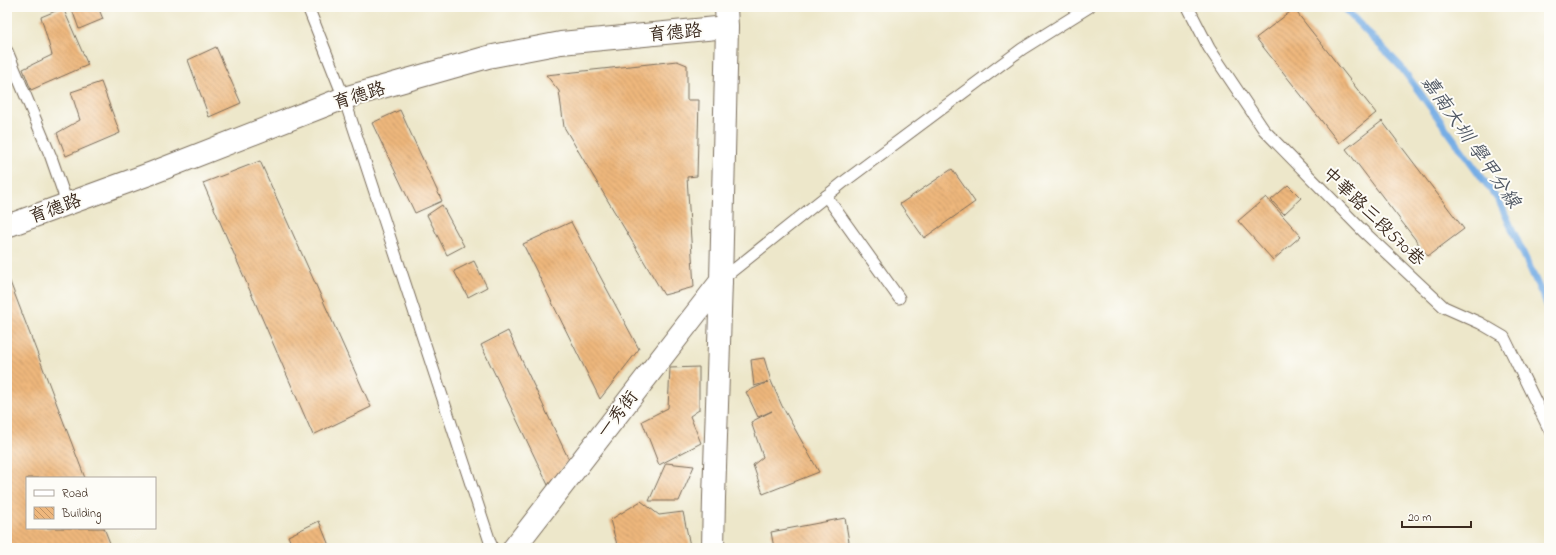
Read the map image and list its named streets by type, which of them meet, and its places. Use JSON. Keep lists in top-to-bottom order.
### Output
{
  "streets": {
    "street": ["育德路", "一秀街"],
    "lane": ["中華路三段570巷"]
  },
  "water": ["嘉南大圳 學甲分線"],
  "legend": ["Road", "Building"],
  "scale_bar": "20 m"
}
